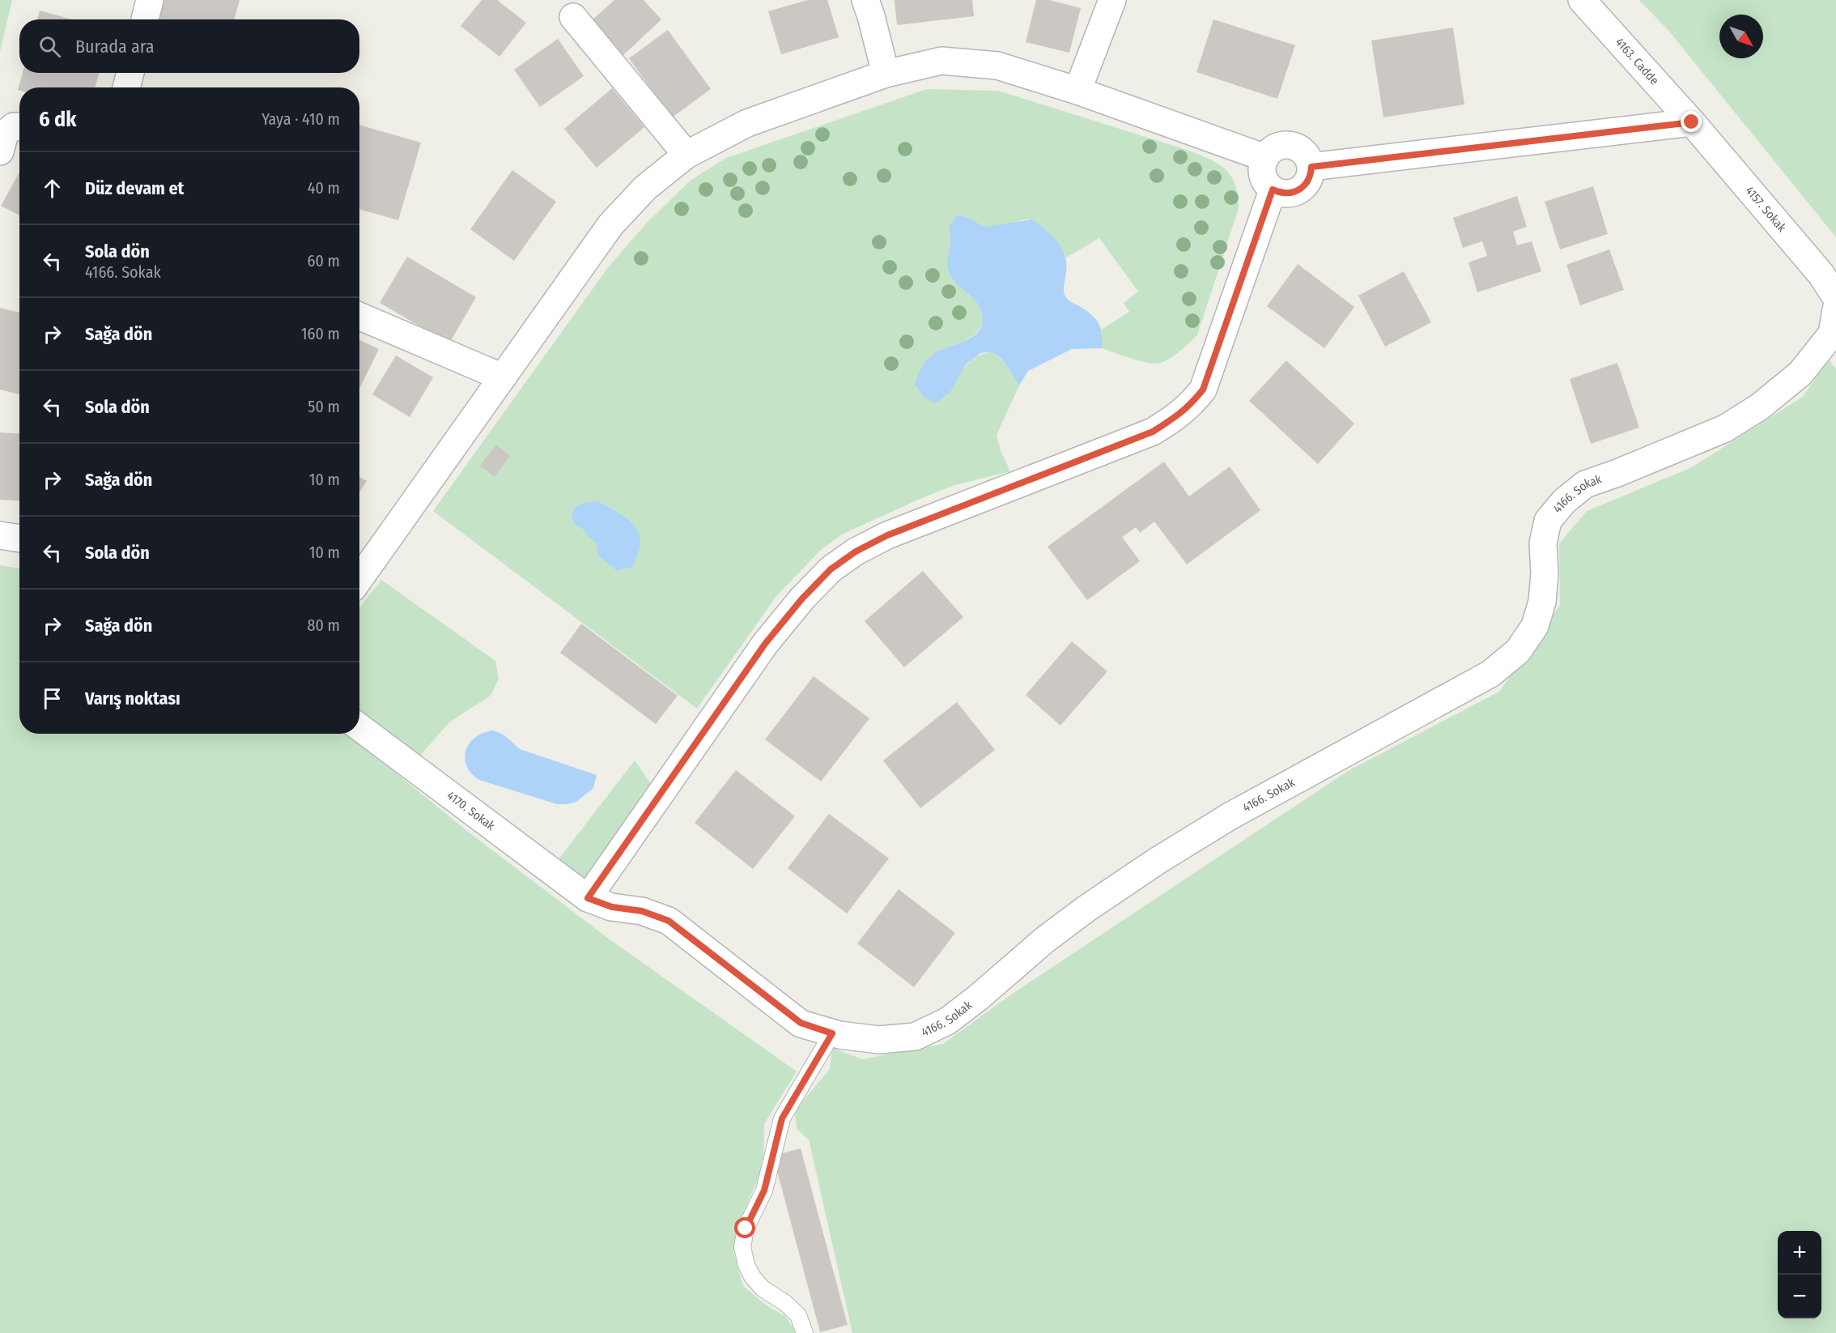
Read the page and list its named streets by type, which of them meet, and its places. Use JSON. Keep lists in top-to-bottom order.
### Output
{
  "streets": {
    "street": [
      "4163. Cadde",
      "4157. Sokak",
      "4166. Sokak",
      "4170. Sokak"
    ]
  },
  "crossings": [
    ["4163. Cadde", "4157. Sokak"],
    ["4166. Sokak", "4170. Sokak"]
  ],
  "north": "bottom right",
  "page": {
    "search": "Burada ara",
    "heading": ["6 dk", "Yaya · 410 m"],
    "list": [
      ["Düz devam et", "40 m"],
      ["Sola dön", "4166. Sokak", "60 m"],
      ["Sağa dön", "160 m"],
      ["Sola dön", "50 m"],
      ["Sağa dön", "10 m"],
      ["Sola dön", "10 m"],
      ["Sağa dön", "80 m"],
      "Varış noktası"
    ],
    "map_buttons": ["+", "−"]
  }
}
